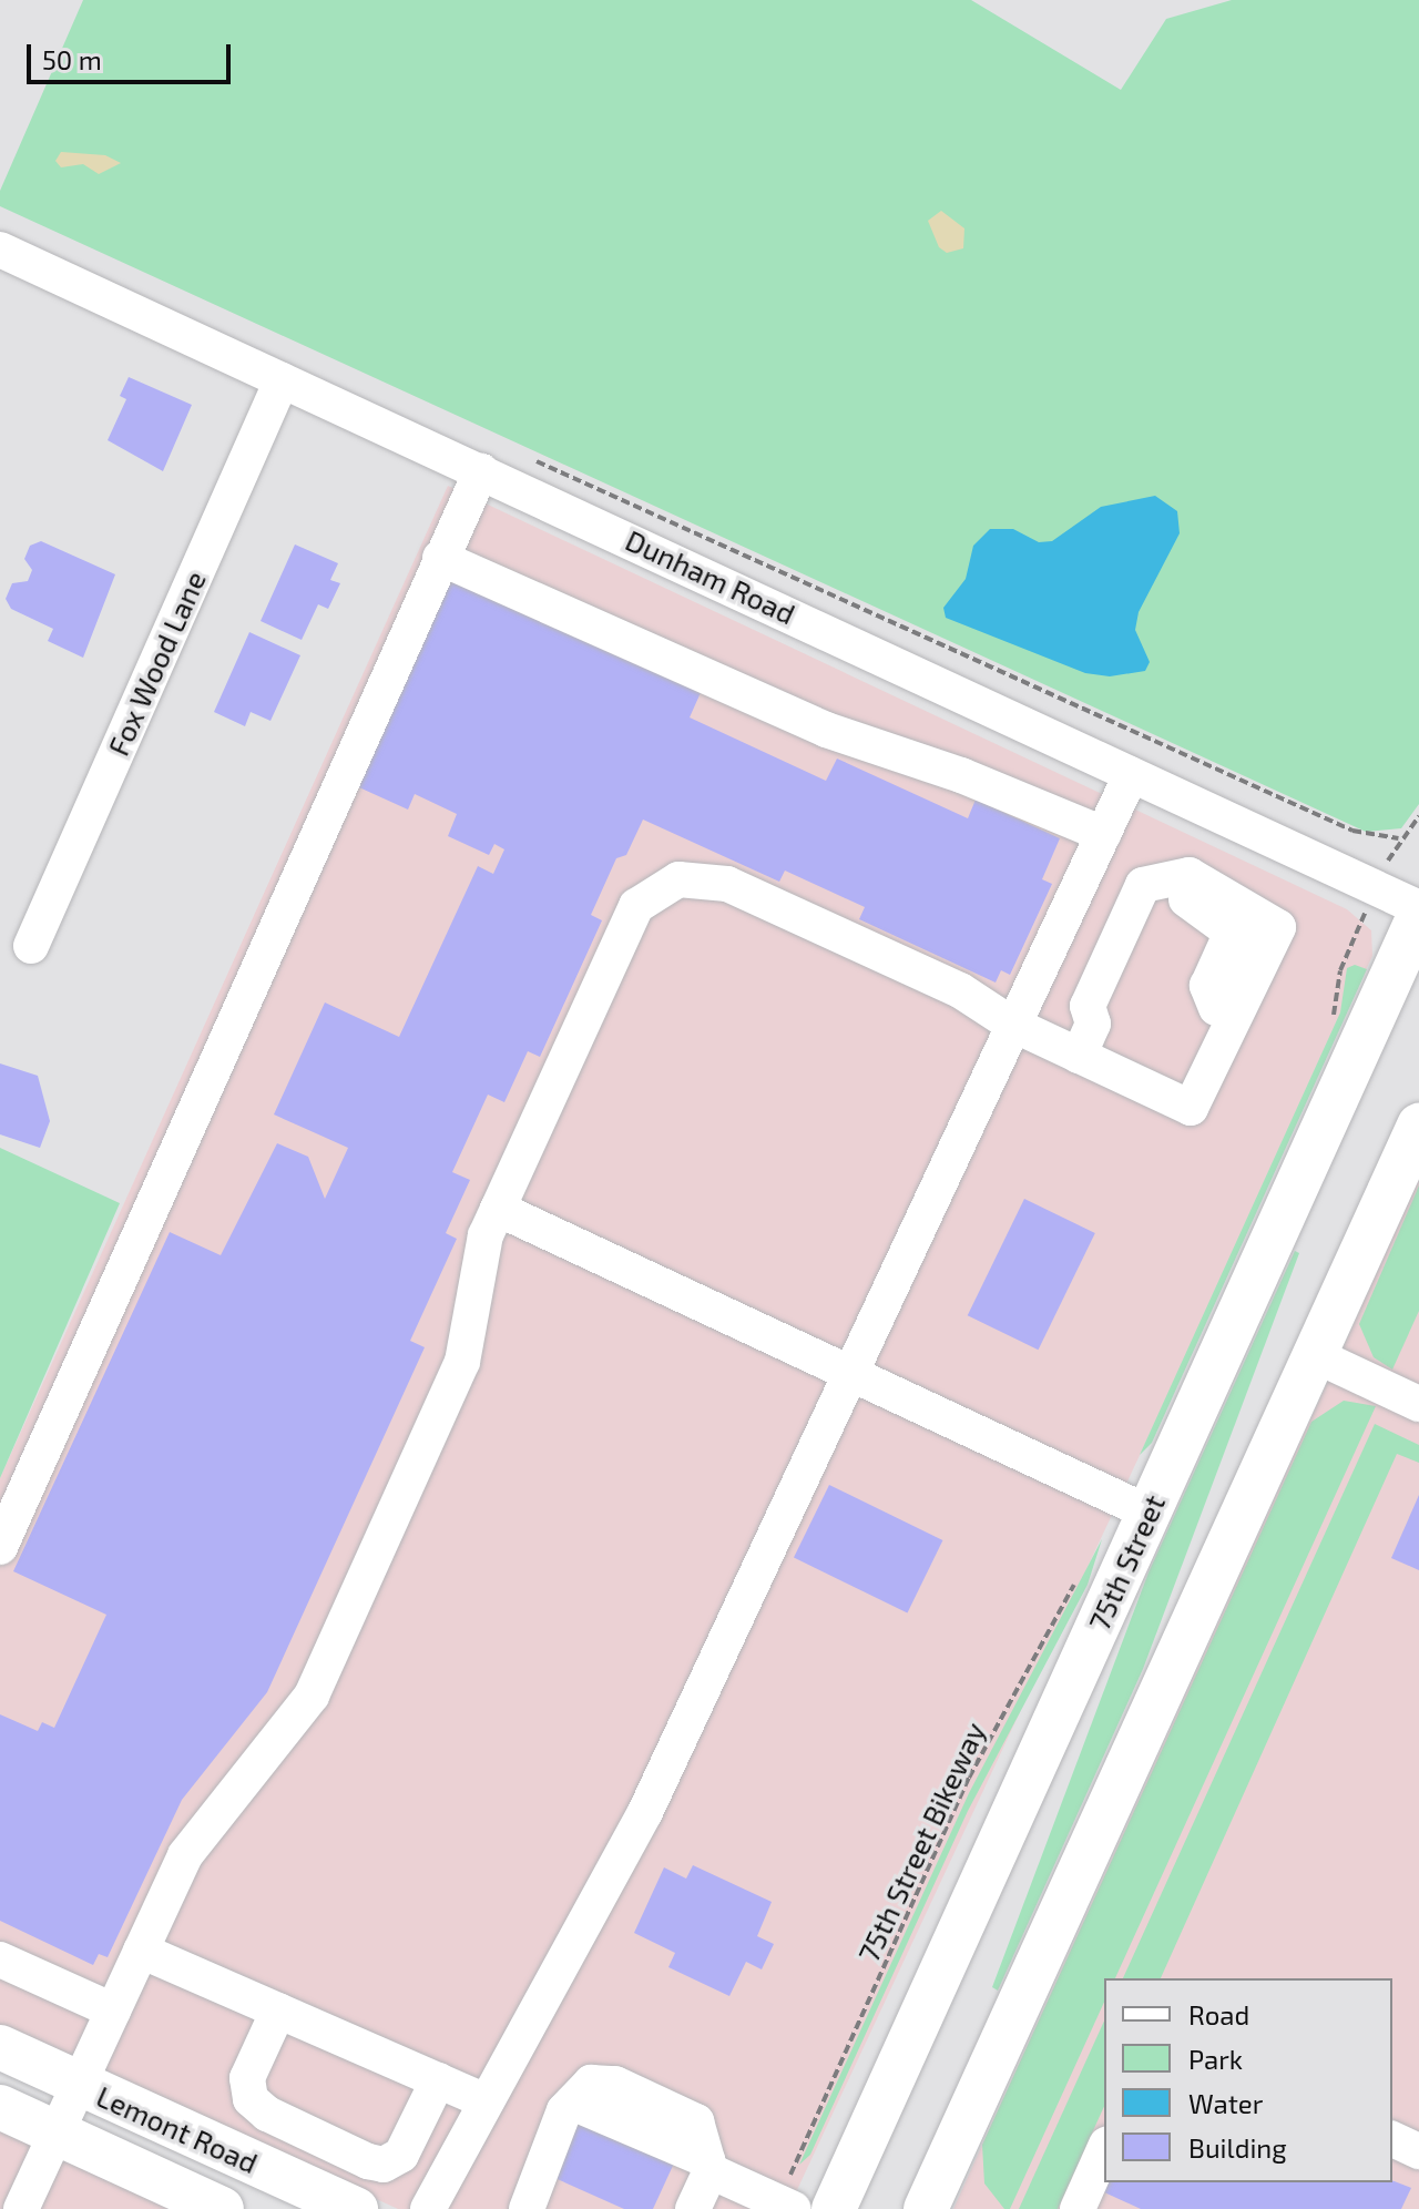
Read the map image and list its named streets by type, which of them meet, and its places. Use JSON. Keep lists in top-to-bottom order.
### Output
{
  "streets": {
    "main road": ["75th Street", "Lemont Road"],
    "street": ["Dunham Road", "Fox Wood Lane"],
    "path": ["75th Street Bikeway"]
  },
  "crossings": [
    ["Dunham Road", "Fox Wood Lane"]
  ],
  "legend": [
    "Road",
    "Park",
    "Water",
    "Building"
  ],
  "scale_bar": "50 m"
}
